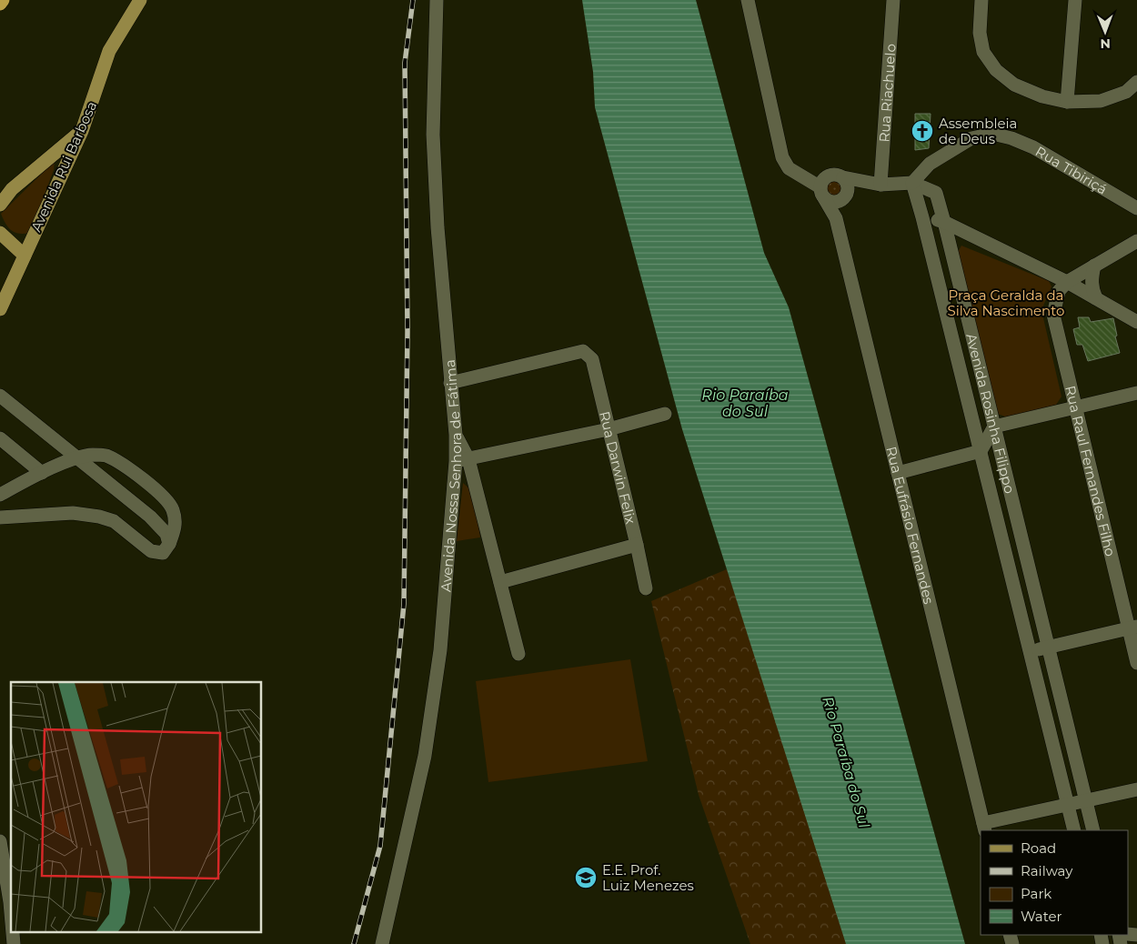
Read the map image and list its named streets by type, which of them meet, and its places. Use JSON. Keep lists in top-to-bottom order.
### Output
{
  "streets": {
    "main road": ["Avenida Rui Barbosa"],
    "street": [
      "Rua Riachuelo",
      "Rua Tibiriçá",
      "Avenida Rosinha Filippo",
      "Rua Darwin Felix",
      "Rua Raul Fernandes Filho",
      "Avenida Nossa Senhora de Fátima",
      "Rua Eufrásio Fernandes"
    ]
  },
  "crossings": [
    ["Rua Tibiriçá", "Avenida Rosinha Filippo"],
    ["Rua Darwin Felix", "Avenida Nossa Senhora de Fátima"]
  ],
  "water": ["Rio Paraíba do Sul"],
  "parks": ["Praça Geralda da Silva Nascimento"],
  "places": {
    "church": ["Assembleia de Deus"],
    "school or university": ["E.E. Prof. Luiz Menezes"]
  },
  "legend": [
    "Road",
    "Railway",
    "Park",
    "Water"
  ],
  "north": "bottom"
}
